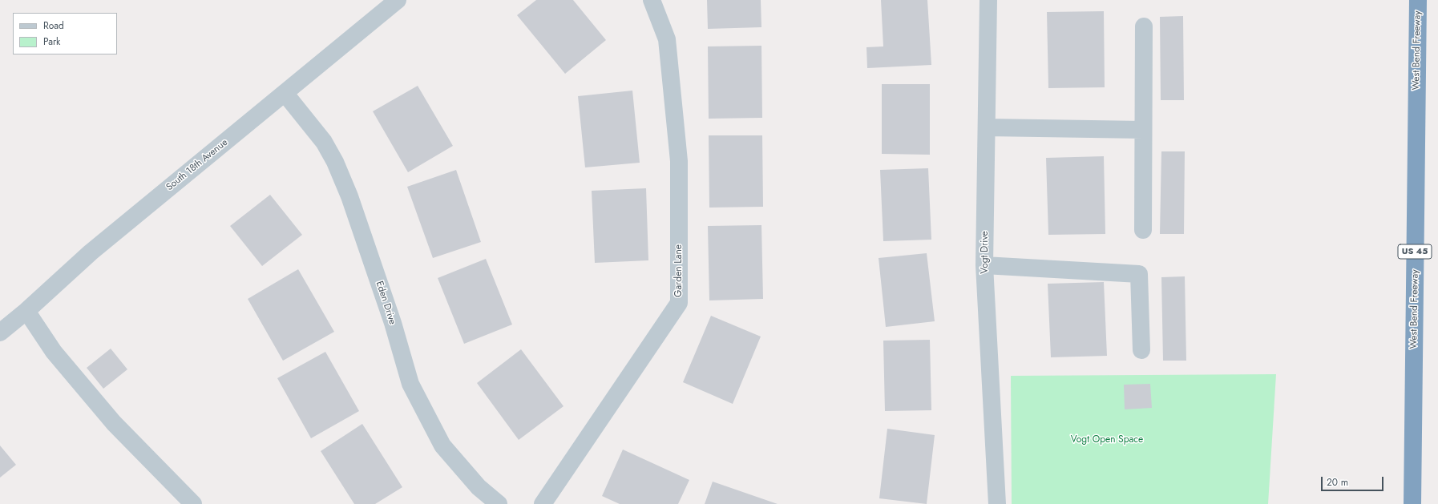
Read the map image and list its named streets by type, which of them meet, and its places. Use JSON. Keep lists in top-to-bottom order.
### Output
{
  "streets": {
    "highway": ["West Bend Freeway", "US 45"],
    "street": [
      "South 18th Avenue",
      "Vogt Drive",
      "Garden Lane",
      "Eden Drive"
    ]
  },
  "crossings": [
    ["South 18th Avenue", "Eden Drive"]
  ],
  "parks": ["Vogt Open Space"],
  "legend": ["Road", "Park"],
  "scale_bar": "20 m"
}
